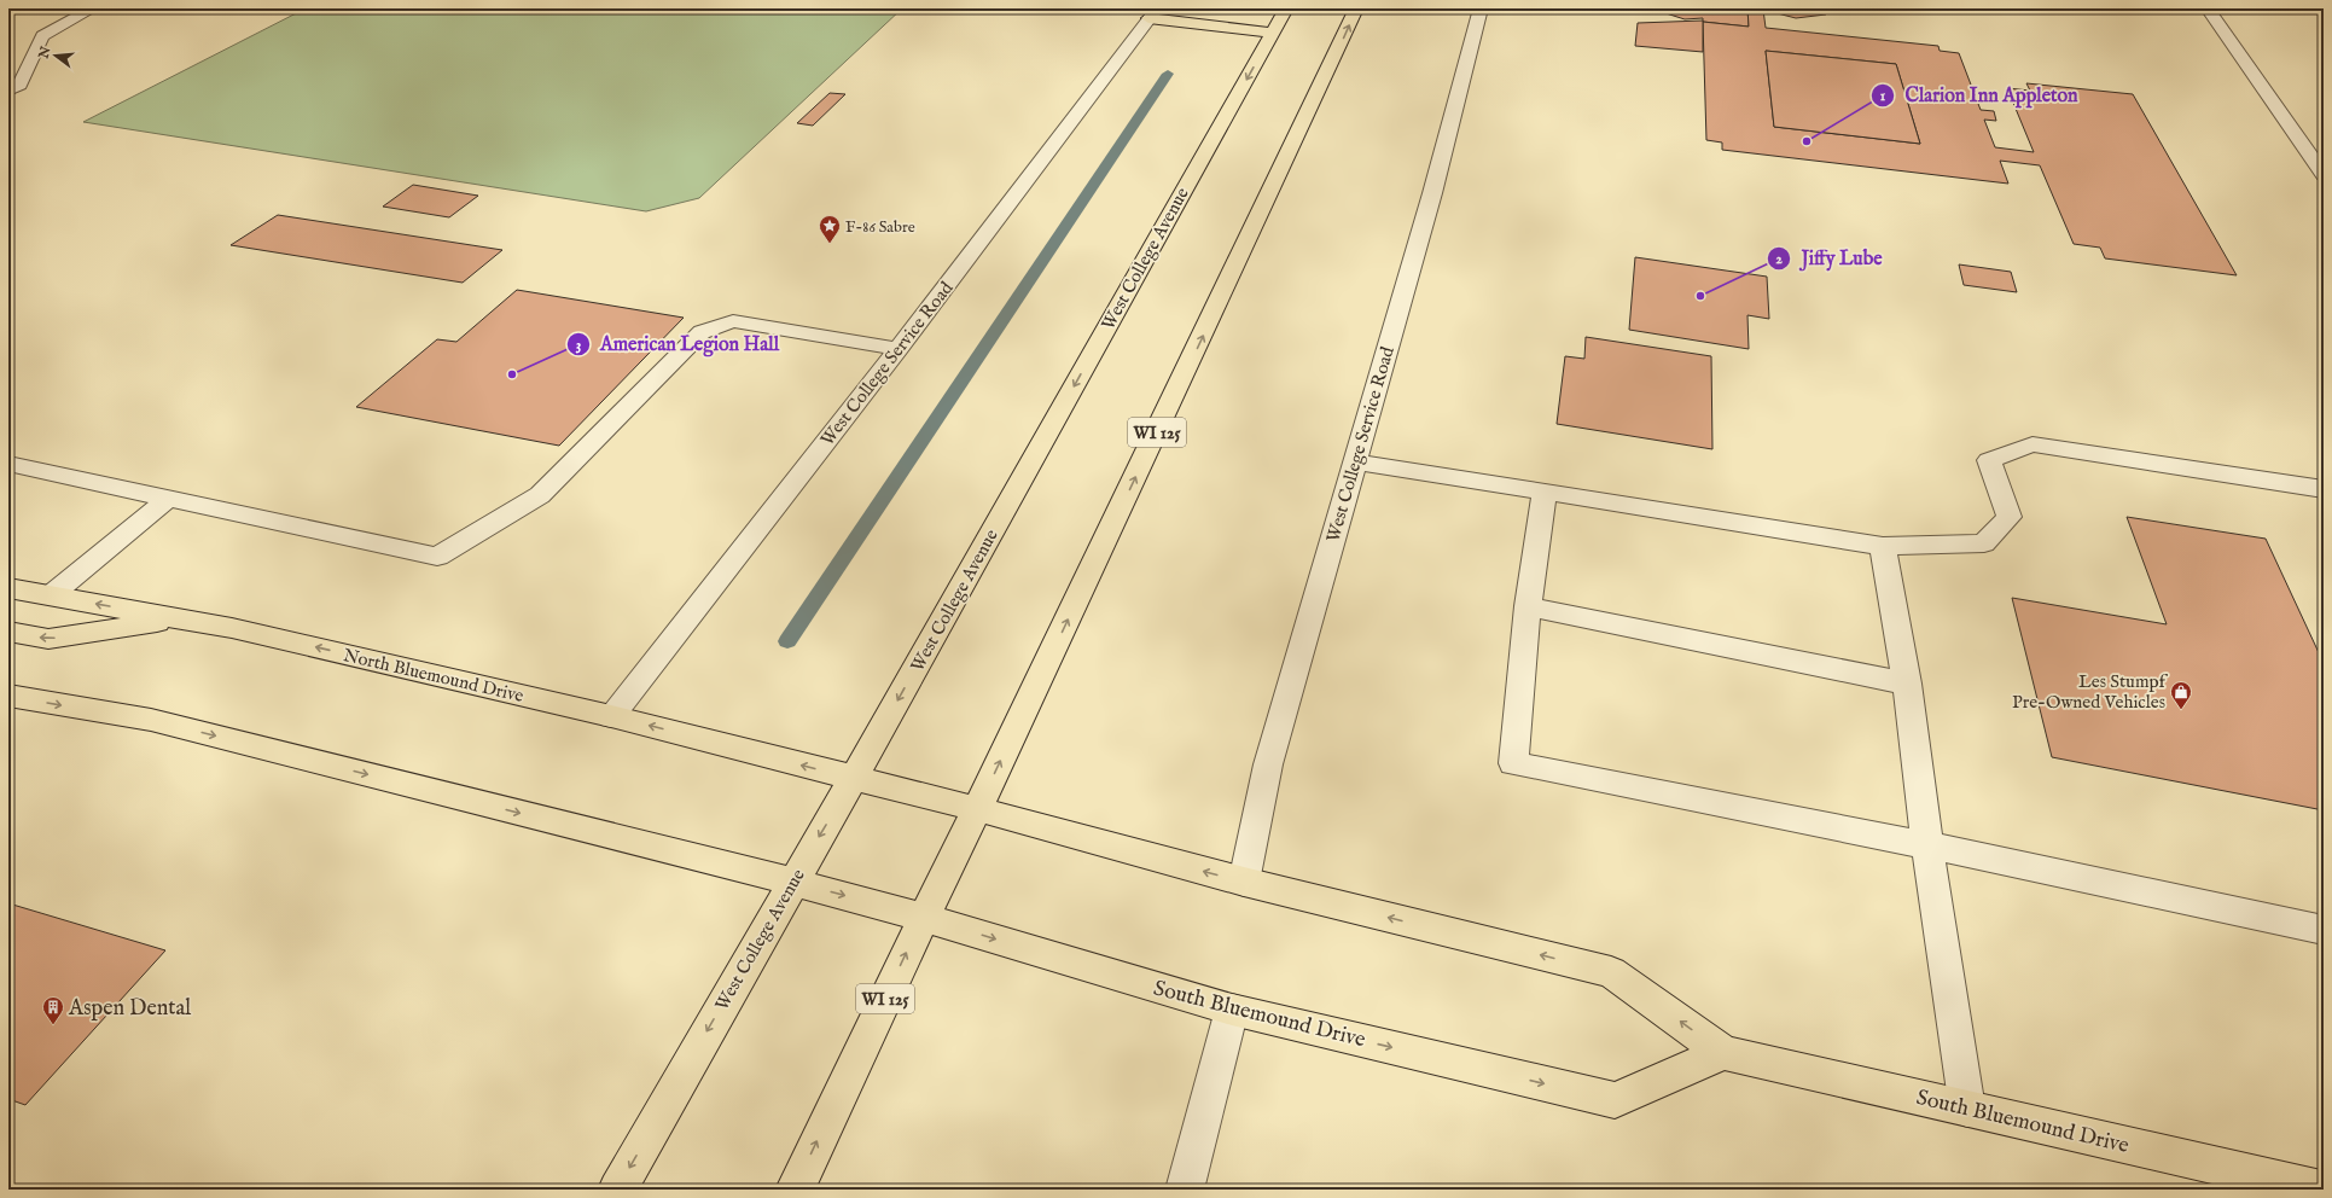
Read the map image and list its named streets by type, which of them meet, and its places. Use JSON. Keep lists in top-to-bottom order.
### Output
{
  "streets": {
    "main road": [
      "West College Avenue",
      "WI 125",
      "North Bluemound Drive",
      "South Bluemound Drive"
    ],
    "street": ["West College Service Road"]
  },
  "crossings": [
    ["West College Avenue", "North Bluemound Drive"],
    ["West College Avenue", "South Bluemound Drive"],
    ["West College Service Road", "North Bluemound Drive"],
    ["West College Service Road", "South Bluemound Drive"],
    ["WI 125", "South Bluemound Drive"],
    ["North Bluemound Drive", "South Bluemound Drive"]
  ],
  "places": {
    "other": ["Clarion Inn Appleton", "Jiffy Lube", "American Legion Hall"],
    "place": ["F-86 Sabre"],
    "shop": ["Les Stumpf Pre-Owned Vehicles"],
    "building": ["Aspen Dental"]
  },
  "north": "left"
}
